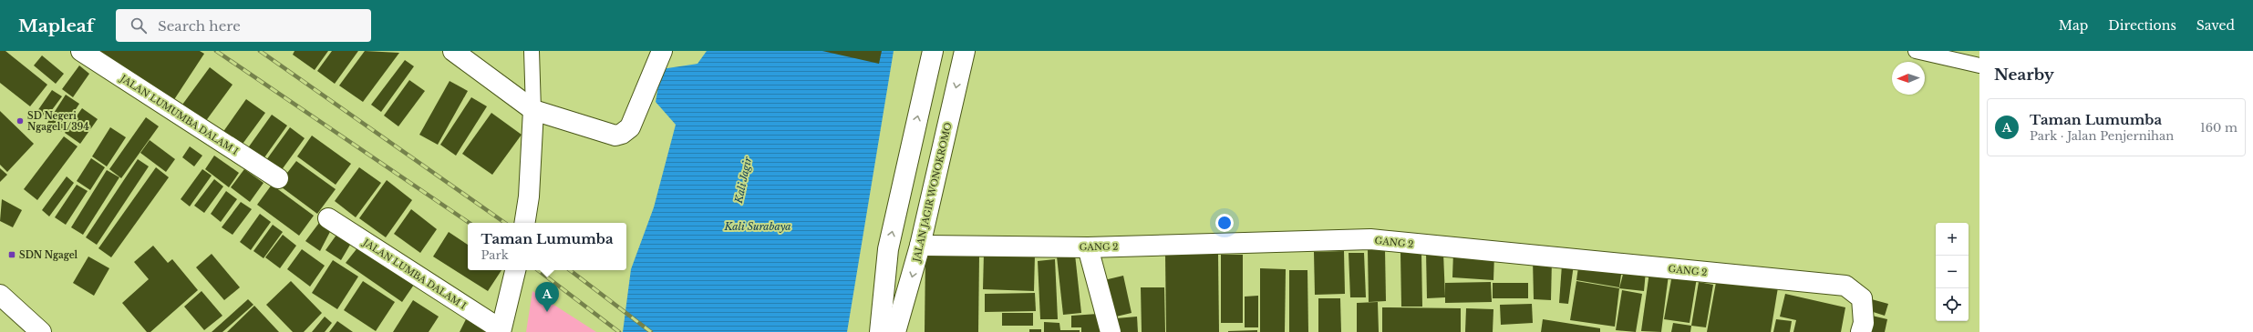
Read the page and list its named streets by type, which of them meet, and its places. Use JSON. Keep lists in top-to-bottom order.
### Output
{
  "streets": {
    "main road": [
      "JALAN LUMUMBA DALAM I",
      "JALAN JAGIR WONOKROMO",
      "GANG 2",
      "JALAN LUMBA DALAM I"
    ]
  },
  "crossings": [
    ["JALAN JAGIR WONOKROMO", "GANG 2"]
  ],
  "water": ["Kali Jagir", "Kali Surabaya"],
  "places": {
    "other": ["SD Negeri Ngagel I/394"],
    "transit": ["SDN Ngagel"]
  },
  "north": "left",
  "page": {
    "header": "Mapleaf",
    "search": "Search here",
    "nav": ["Map", "Directions", "Saved"],
    "heading": "Nearby",
    "list": [
      {
        "mark": "A",
        "name": "Taman Lumumba",
        "note": "Park · Jalan Penjernihan",
        "value": "160 m"
      }
    ],
    "map_buttons": ["+", "−"],
    "popup": ["Taman Lumumba", "Park"],
    "pins": "A"
  }
}
